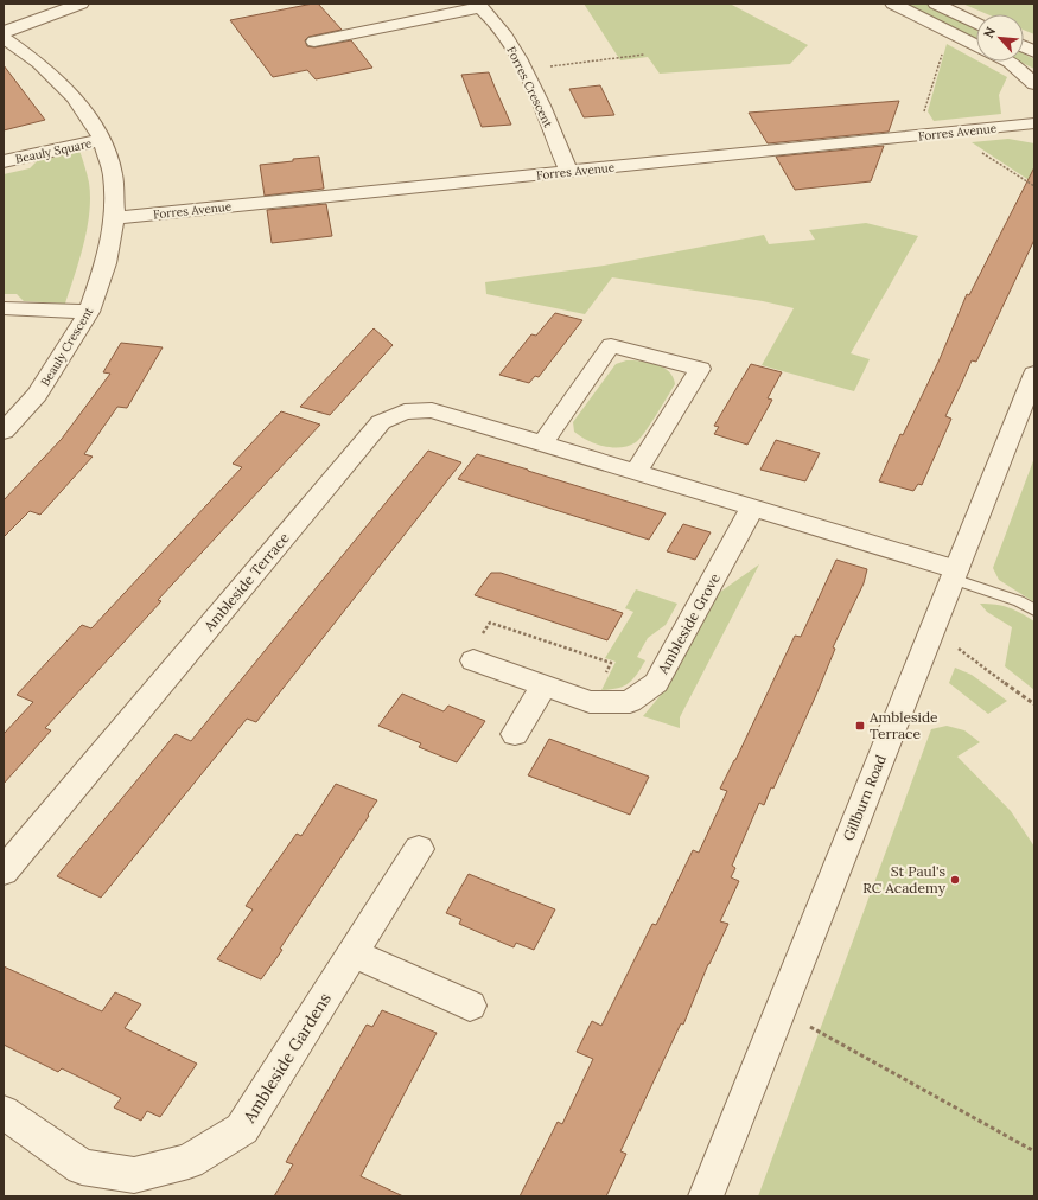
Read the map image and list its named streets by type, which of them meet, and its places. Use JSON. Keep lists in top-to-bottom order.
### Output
{
  "streets": {
    "street": [
      "Forres Crescent",
      "Forres Avenue",
      "Beauly Square",
      "Beauly Crescent",
      "Ambleside Terrace",
      "Ambleside Grove",
      "Gillburn Road",
      "Ambleside Gardens"
    ]
  },
  "crossings": [
    ["Forres Crescent", "Forres Avenue"],
    ["Forres Avenue", "Beauly Crescent"],
    ["Beauly Square", "Beauly Crescent"],
    ["Ambleside Terrace", "Ambleside Grove"],
    ["Ambleside Terrace", "Gillburn Road"]
  ],
  "places": {
    "transit": ["Ambleside Terrace"],
    "other": ["St Paul's RC Academy"]
  },
  "north": "top left"
}
